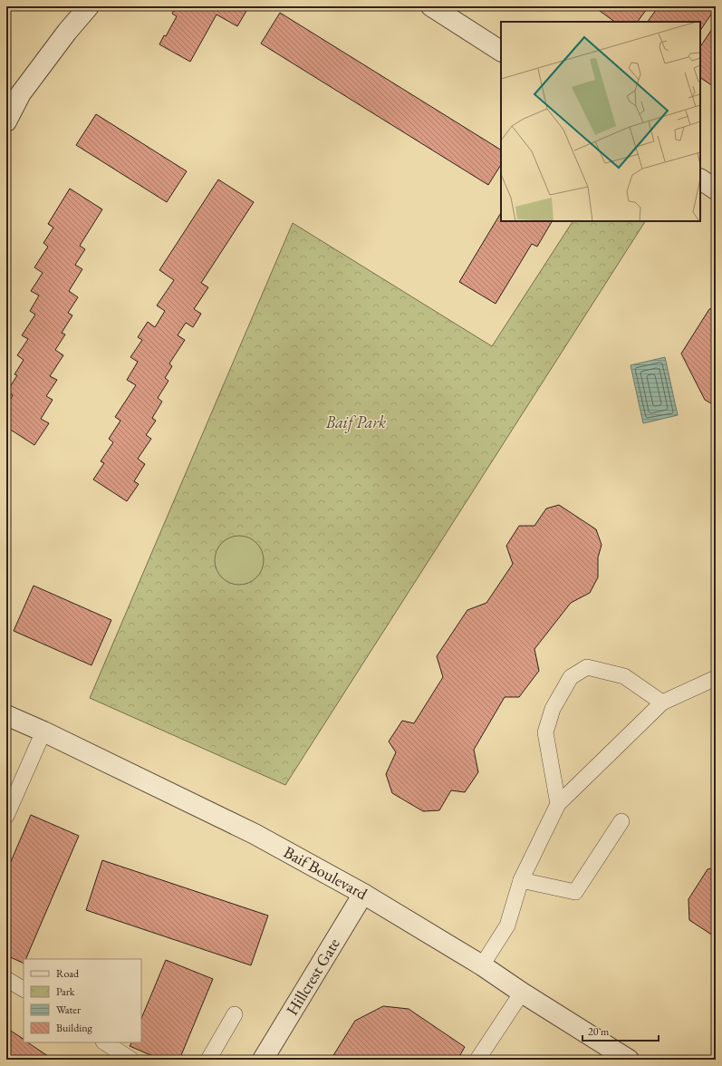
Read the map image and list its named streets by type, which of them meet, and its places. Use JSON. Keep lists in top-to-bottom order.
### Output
{
  "streets": {
    "street": ["Baif Boulevard", "Hillcrest Gate"]
  },
  "crossings": [
    ["Baif Boulevard", "Hillcrest Gate"]
  ],
  "parks": ["Baif Park"],
  "legend": [
    "Road",
    "Park",
    "Water",
    "Building"
  ],
  "scale_bar": "20 m"
}
